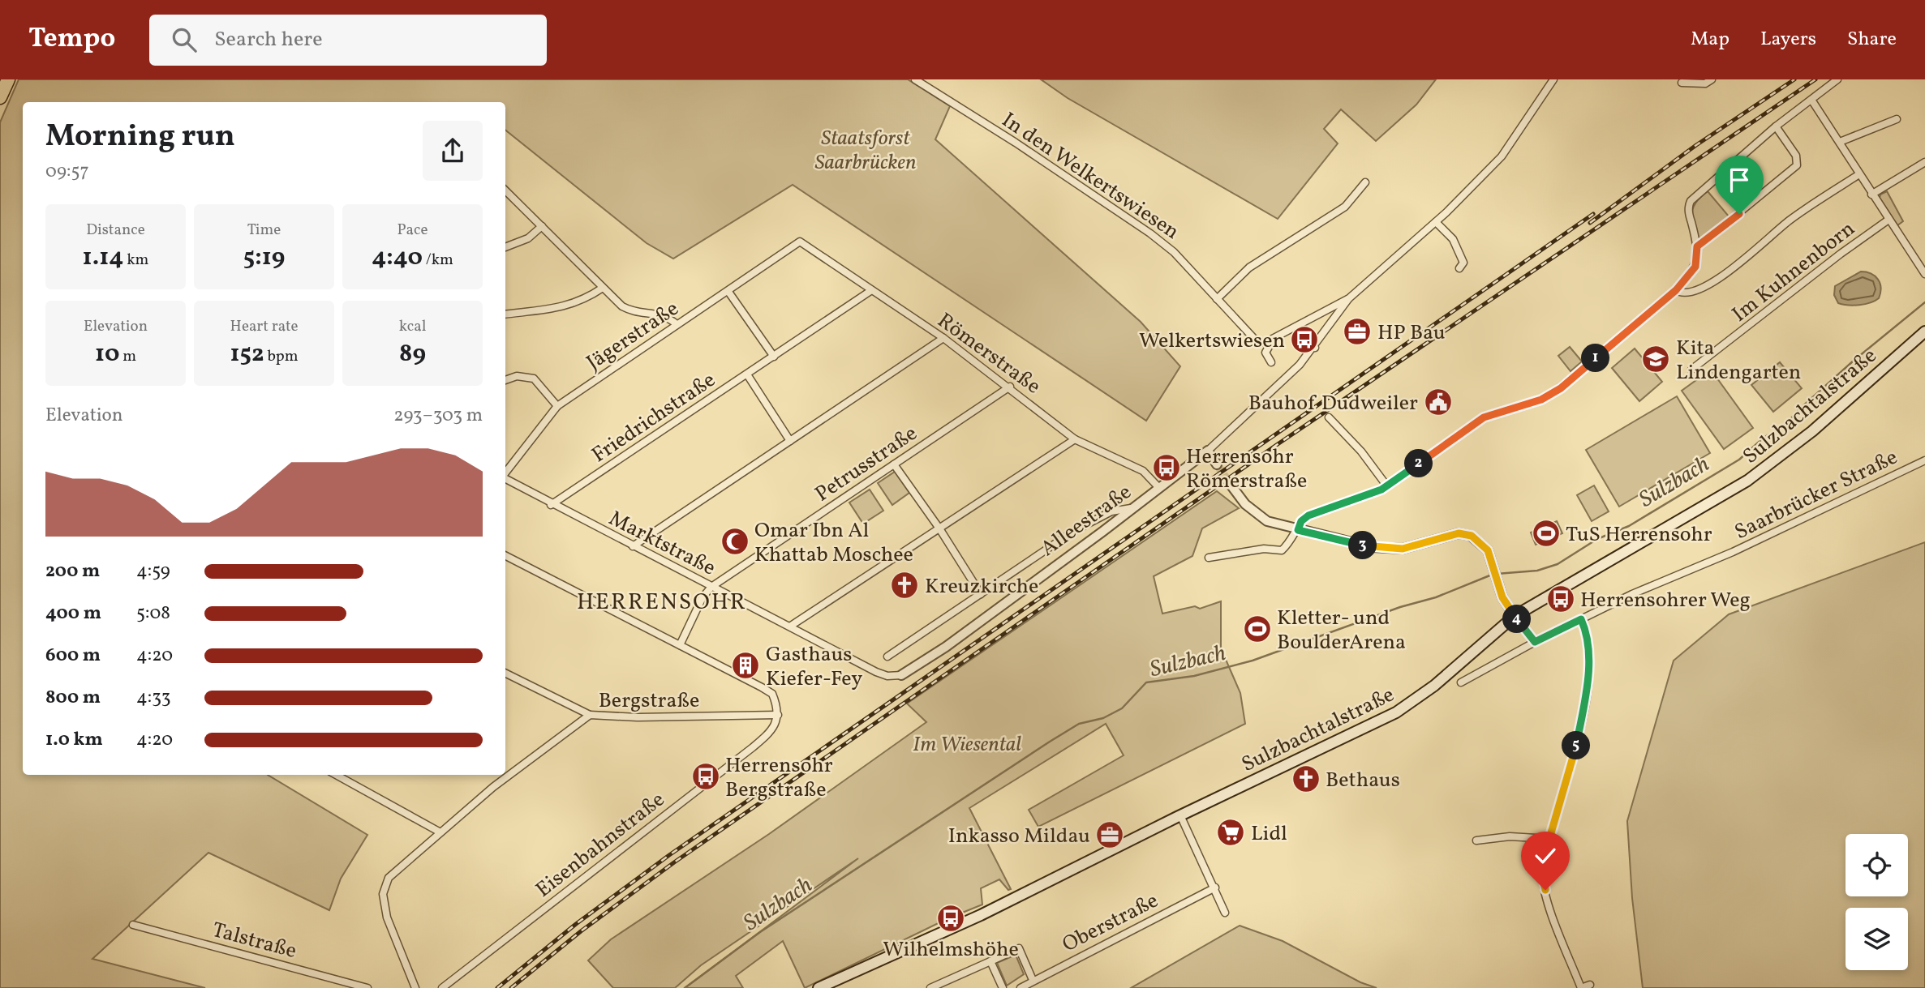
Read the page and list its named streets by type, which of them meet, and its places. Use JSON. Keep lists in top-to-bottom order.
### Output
{
  "streets": {
    "main road": ["Sulzbachtalstraße"],
    "street": [
      "In den Welkertswiesen",
      "Im Kuhnenborn",
      "Jägerstraße",
      "Römerstraße",
      "Friedrichstraße",
      "Petrusstraße",
      "Saarbrücker Straße",
      "Alleestraße",
      "Marktstraße",
      "Bergstraße",
      "Eisenbahnstraße",
      "Oberstraße",
      "Talstraße"
    ]
  },
  "crossings": [
    ["Jägerstraße", "Römerstraße"],
    ["Römerstraße", "Friedrichstraße"],
    ["Römerstraße", "Petrusstraße"],
    ["Römerstraße", "Alleestraße"],
    ["Friedrichstraße", "Marktstraße"],
    ["Petrusstraße", "Marktstraße"],
    ["Alleestraße", "Marktstraße"],
    ["Bergstraße", "Eisenbahnstraße"]
  ],
  "districts": ["HERRENSOHR"],
  "water": ["Sulzbach"],
  "parks": ["Staatsforst Saarbrücken", "Im Wiesental"],
  "places": {
    "office": ["HP Bau", "Inkasso Mildau"],
    "bus stop": [
      "Welkertswiesen",
      "Herrensohr Römerstraße",
      "Herrensohrer Weg",
      "Herrensohr Bergstraße",
      "Wilhelmshöhe"
    ],
    "school or university": ["Kita Lindengarten"],
    "public building": ["Bauhof Dudweiler"],
    "sports": ["TuS Herrensohr", "Kletter- und BoulderArena"],
    "mosque": ["Omar Ibn Al Khattab Moschee"],
    "church": ["Kreuzkirche", "Bethaus"],
    "building": ["Gasthaus Kiefer-Fey"],
    "supermarket": ["Lidl"]
  },
  "page": {
    "header": "Tempo",
    "search": "Search here",
    "nav": ["Map", "Layers", "Share"],
    "heading": ["Morning run", "09:57"],
    "stats": [
      ["Distance", "1.14 km"],
      ["Time", "5:19"],
      ["Pace", "4:40 /km"],
      ["Elevation", "10 m"],
      ["Heart rate", "152 bpm"],
      ["kcal", "89"]
    ],
    "pins": [
      "1",
      "2",
      "3",
      "4",
      "5"
    ],
    "chart": ["Elevation", "293–303 m"],
    "list": [
      {
        "name": "200 m",
        "note": "4:59"
      },
      {
        "name": "400 m",
        "note": "5:08"
      },
      {
        "name": "600 m",
        "note": "4:20"
      },
      {
        "name": "800 m",
        "note": "4:33"
      },
      {
        "name": "1.0 km",
        "note": "4:20"
      }
    ]
  }
}
